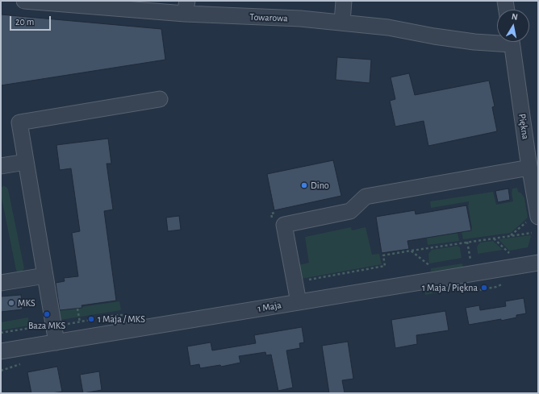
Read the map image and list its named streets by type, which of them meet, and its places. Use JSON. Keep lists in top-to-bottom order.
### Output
{
  "streets": {
    "street": ["Towarowa", "Piękna", "1 Maja"]
  },
  "places": [
    "Dino",
    "1 Maja / Piękna",
    "MKS",
    "Baza MKS",
    "1 Maja / MKS"
  ],
  "scale_bar": "20 m",
  "north": "top"
}
